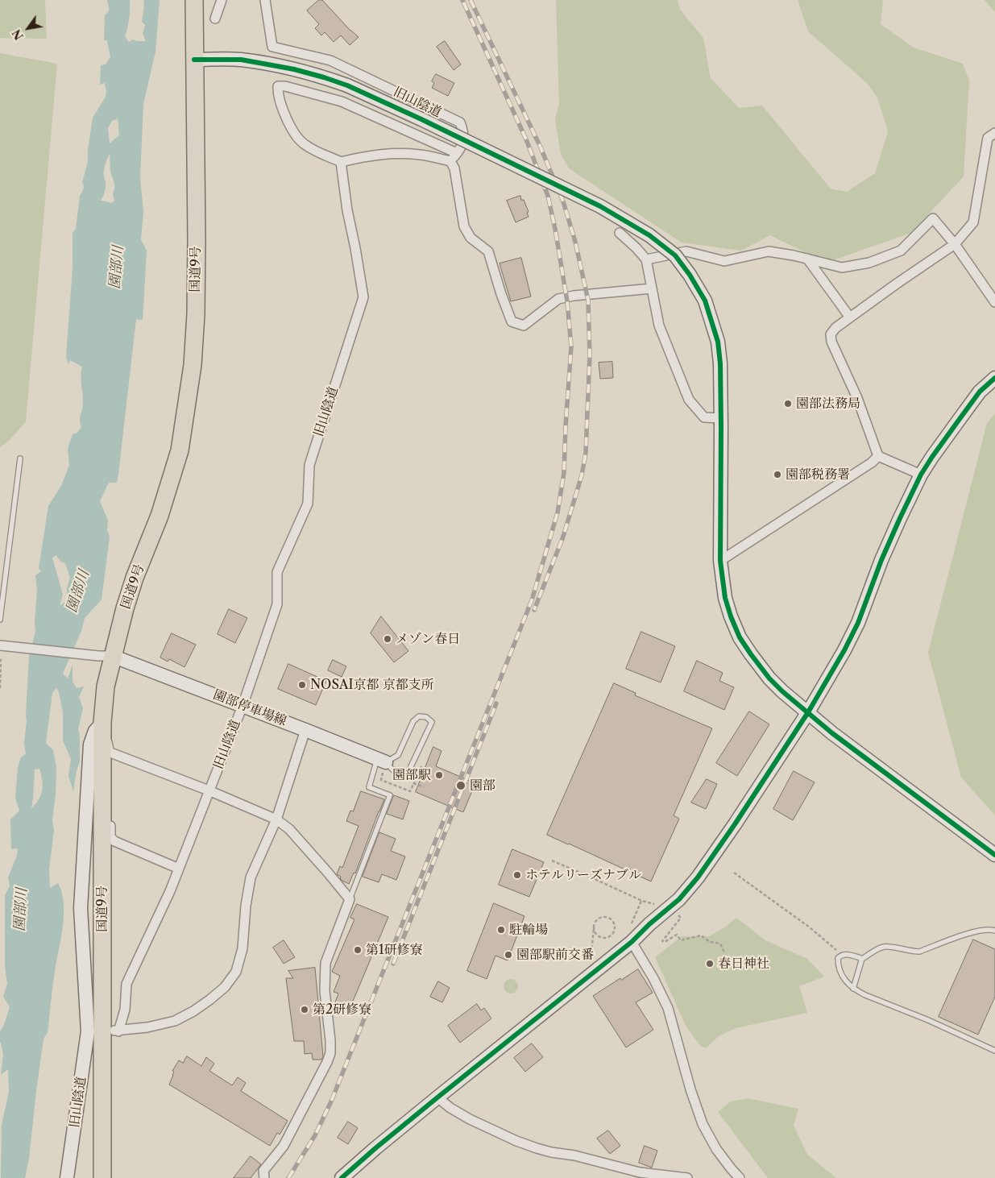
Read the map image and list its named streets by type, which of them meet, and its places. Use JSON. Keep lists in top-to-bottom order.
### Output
{
  "streets": {
    "highway": ["国道9号"],
    "street": ["旧山陰道", "園部停車場線"]
  },
  "crossings": [
    ["旧山陰道", "国道9号"],
    ["旧山陰道", "園部停車場線"],
    ["国道9号", "園部停車場線"]
  ],
  "water": ["園部川"],
  "places": [
    "園部法務局",
    "園部税務署",
    "メゾン春日",
    "NOSAI京都 京都支所",
    "園部駅",
    "園部",
    "ホテルリーズナブル",
    "駐輪場",
    "第1研修寮",
    "園部駅前交番",
    "春日神社",
    "第2研修寮"
  ],
  "north": "bottom left"
}
